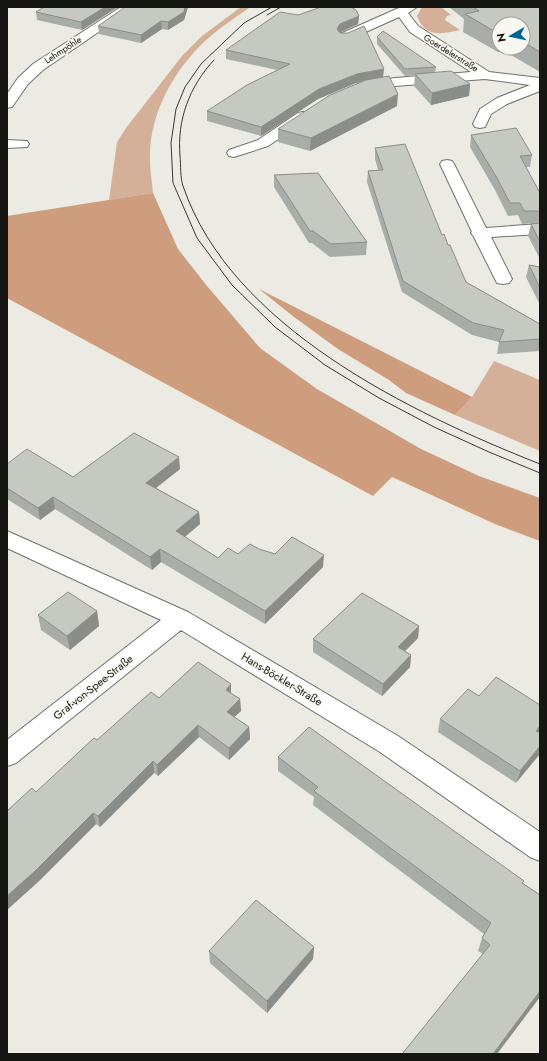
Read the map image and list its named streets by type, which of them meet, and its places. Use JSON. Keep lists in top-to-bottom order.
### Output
{
  "streets": {
    "street": [
      "Lehmpöhle",
      "Goerdelerstraße",
      "Hans-Böckler-Straße",
      "Graf-von-Spee-Straße"
    ]
  },
  "crossings": [
    ["Hans-Böckler-Straße", "Graf-von-Spee-Straße"]
  ],
  "north": "left"
}
